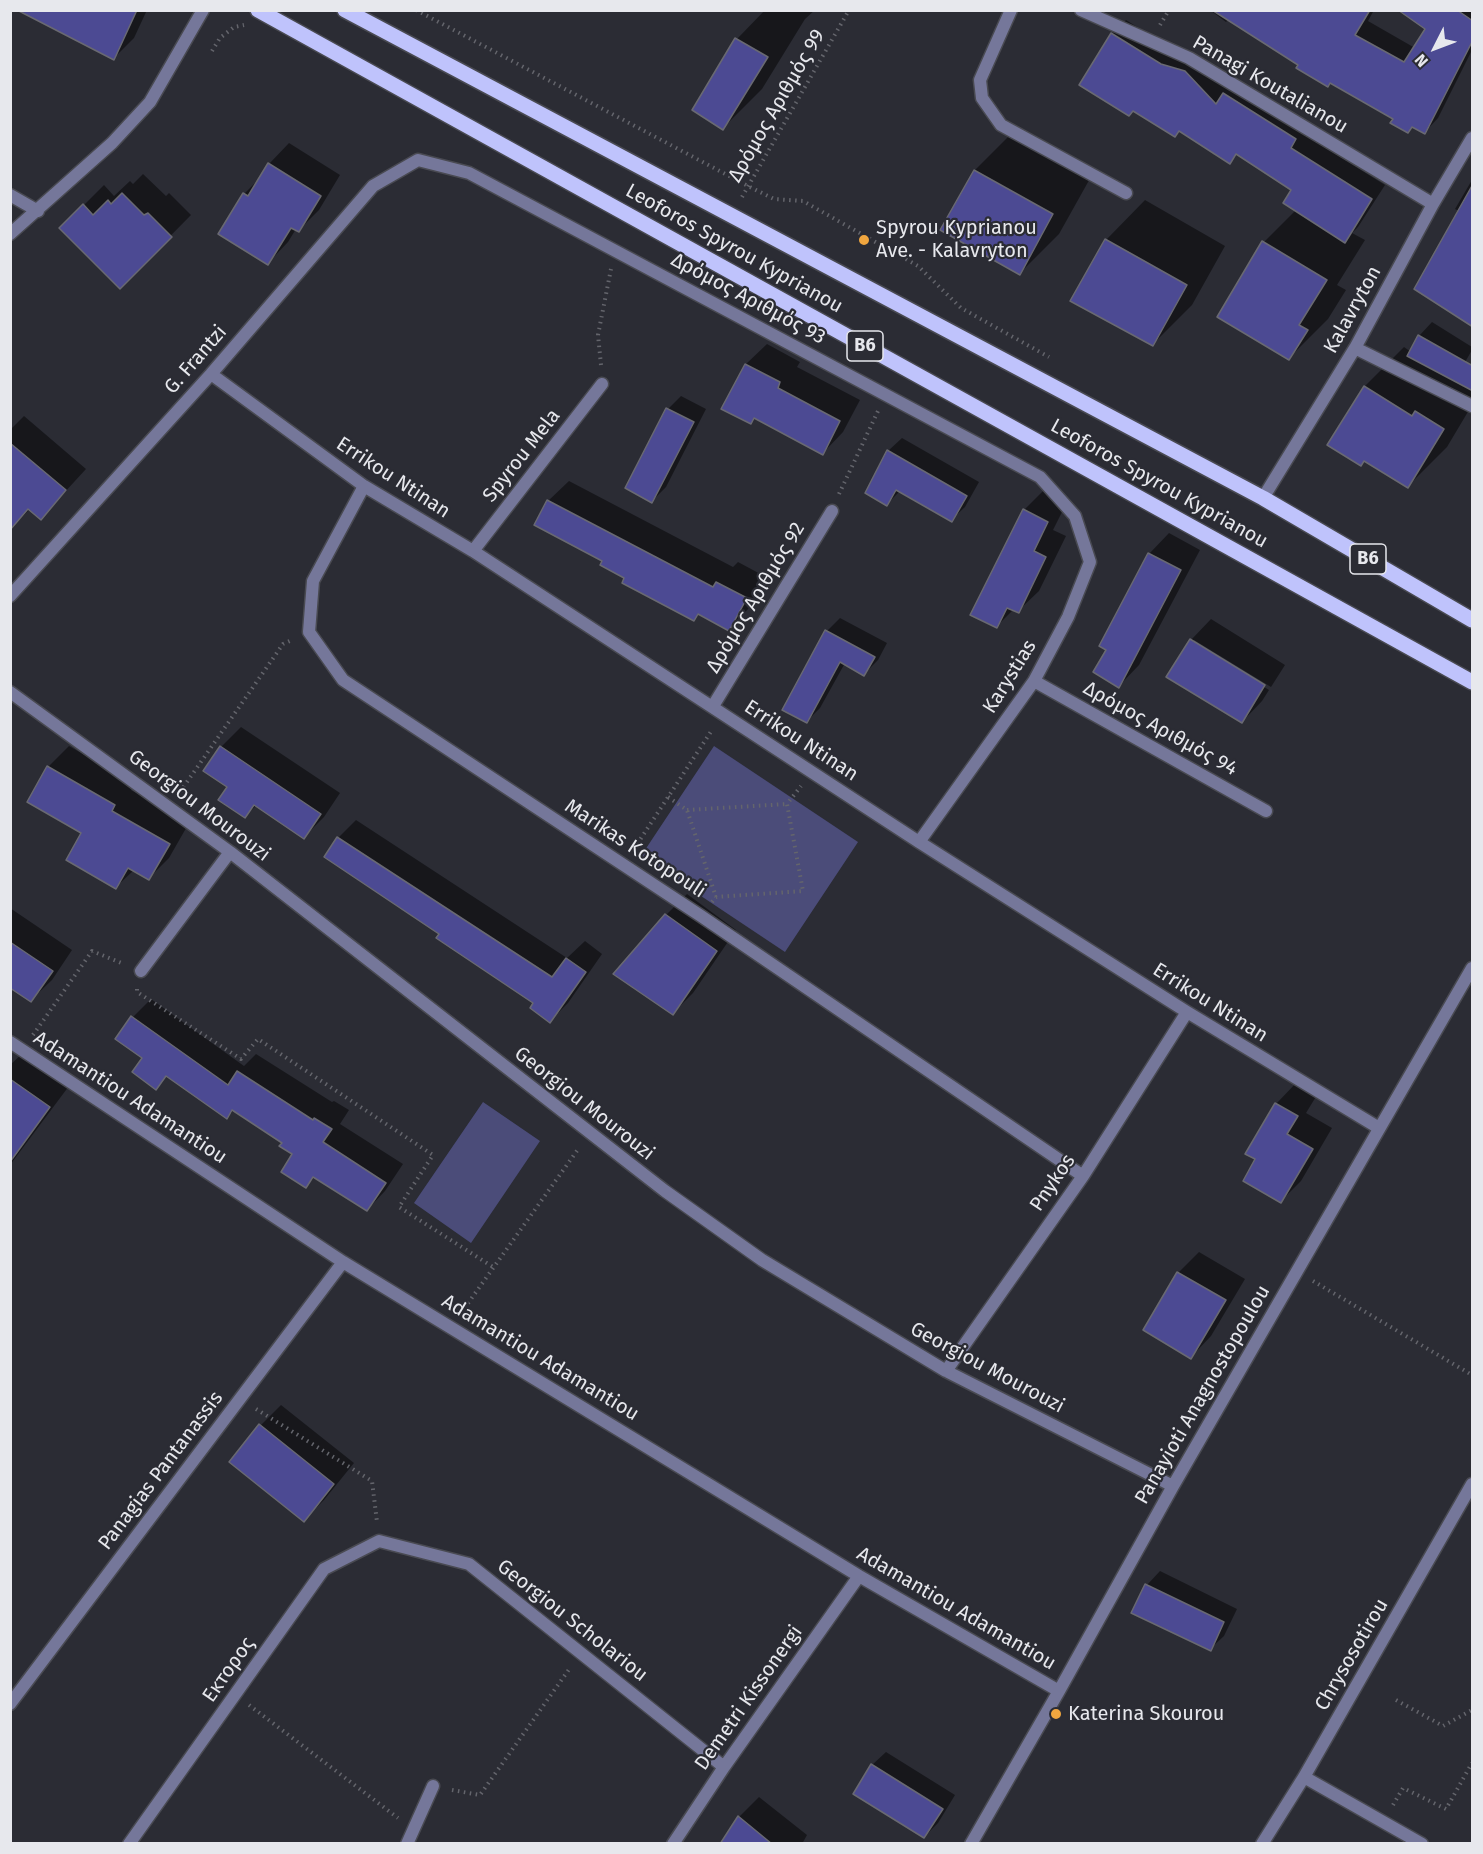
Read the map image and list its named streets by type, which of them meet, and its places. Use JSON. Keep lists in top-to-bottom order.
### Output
{
  "streets": {
    "main road": ["Leoforos Spyrou Kyprianou", "B6"],
    "street": [
      "Panagi Koutalianou",
      "Δρόμος Αριθμός 93",
      "Kalavryton",
      "G. Frantzi",
      "Spyrou Mela",
      "Errikou Ntinan",
      "Δρόμος Αριθμός 92",
      "Karystias",
      "Δρόμος Αριθμός 94",
      "Georgiou Mourouzi",
      "Marikas Kotopouli",
      "Adamantiou Adamantiou",
      "Pnykos",
      "Panayioti Anagnostopoulou",
      "Panagias Pantanassis",
      "Georgiou Scholariou",
      "Chrysosotirou",
      "Εκτορος",
      "Demetri Kissonergi"
    ],
    "path": ["Δρόμος Αριθμός 99"]
  },
  "crossings": [
    ["Panagi Koutalianou", "Kalavryton"],
    ["Δρόμος Αριθμός 99", "Leoforos Spyrou Kyprianou"],
    ["Leoforos Spyrou Kyprianou", "Kalavryton"],
    ["Δρόμος Αριθμός 93", "G. Frantzi"],
    ["Δρόμος Αριθμός 93", "Karystias"],
    ["G. Frantzi", "Errikou Ntinan"],
    ["Spyrou Mela", "Errikou Ntinan"],
    ["Errikou Ntinan", "Δρόμος Αριθμός 92"],
    ["Errikou Ntinan", "Karystias"],
    ["Errikou Ntinan", "Pnykos"],
    ["Errikou Ntinan", "Panayioti Anagnostopoulou"],
    ["Karystias", "Δρόμος Αριθμός 94"],
    ["Georgiou Mourouzi", "Pnykos"],
    ["Georgiou Mourouzi", "Panayioti Anagnostopoulou"],
    ["Marikas Kotopouli", "Pnykos"],
    ["Adamantiou Adamantiou", "Panayioti Anagnostopoulou"],
    ["Adamantiou Adamantiou", "Panagias Pantanassis"],
    ["Adamantiou Adamantiou", "Demetri Kissonergi"],
    ["Georgiou Scholariou", "Εκτορος"],
    ["Georgiou Scholariou", "Demetri Kissonergi"]
  ],
  "places": ["Spyrou Kyprianou Ave. - Kalavryton", "Katerina Skourou"],
  "north": "bottom left"
}
